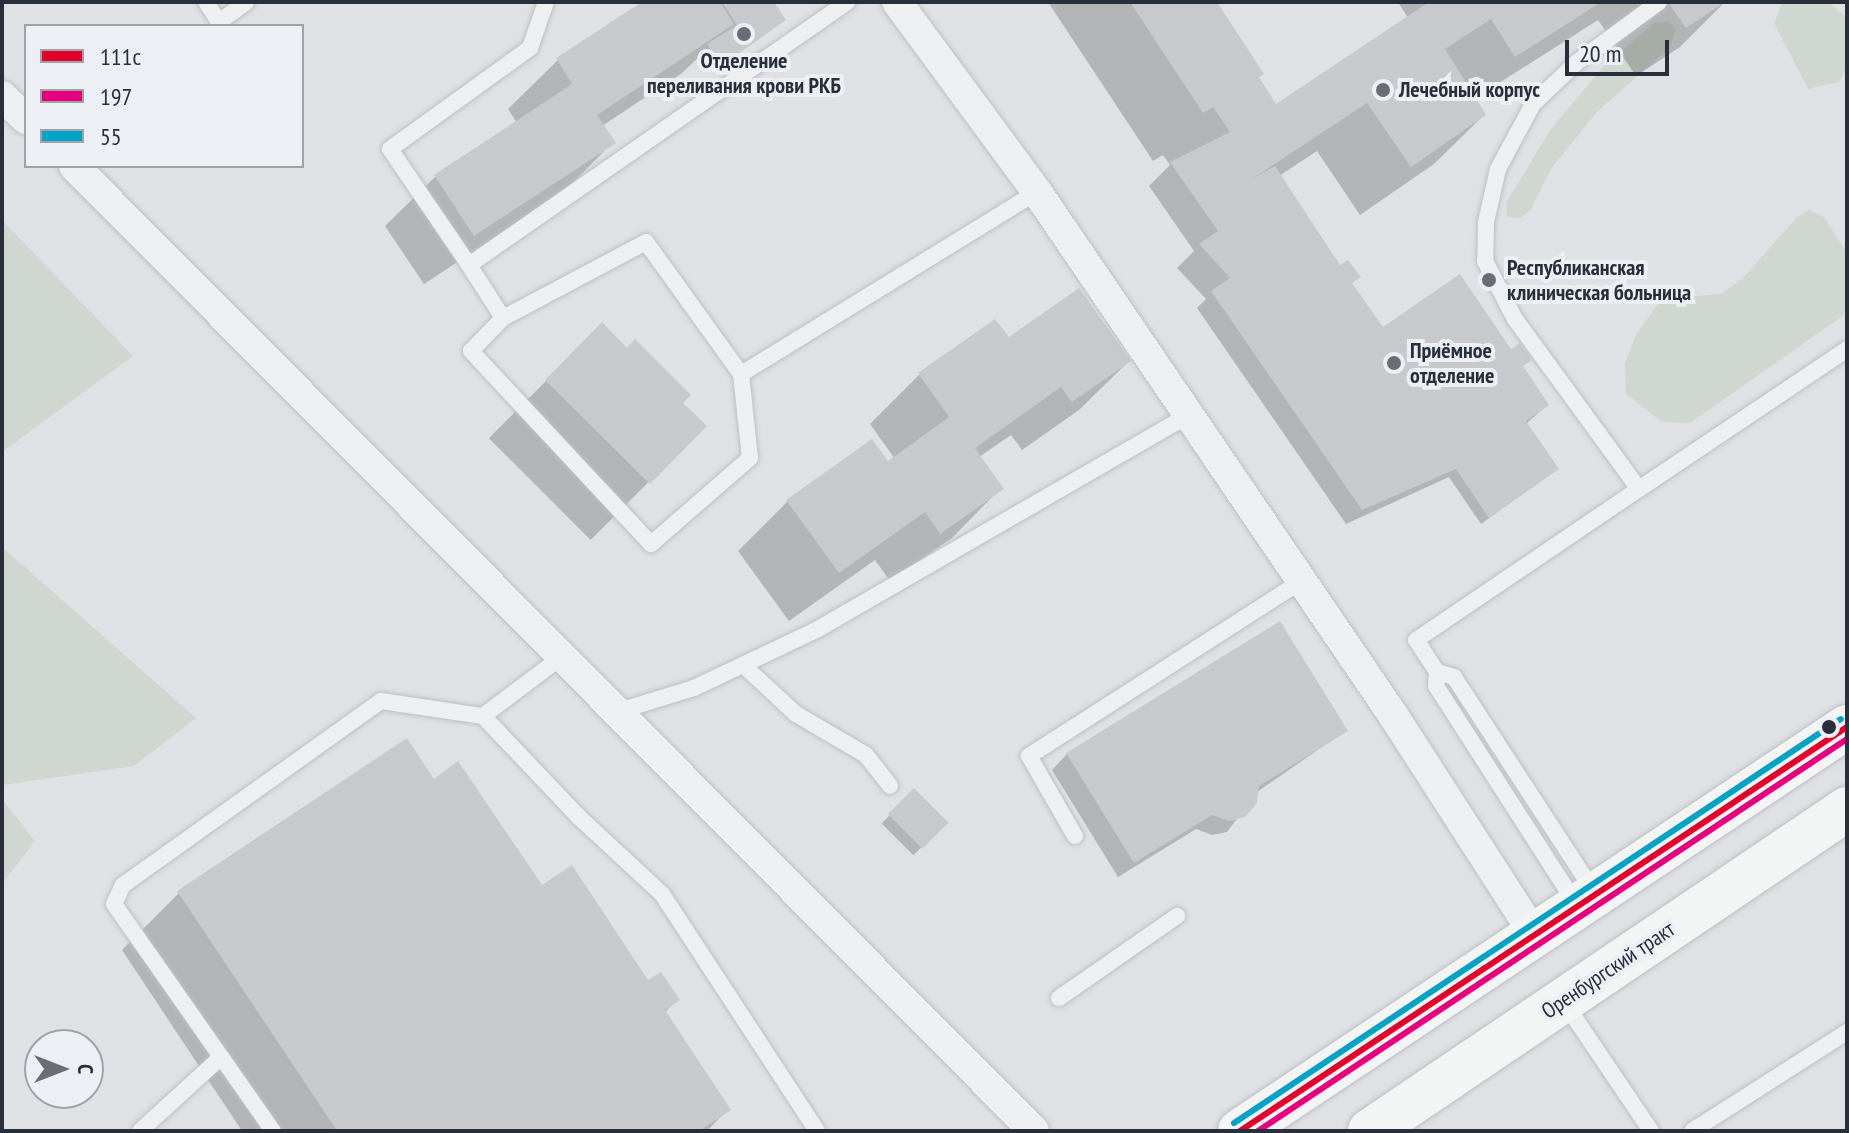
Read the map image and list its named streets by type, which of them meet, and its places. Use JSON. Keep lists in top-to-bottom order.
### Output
{
  "streets": {
    "main road": ["Оренбургский тракт"]
  },
  "places": [
    "Отделение переливания крови РКБ",
    "Лечебный корпус",
    "Республиканская клиническая больница",
    "Приёмное отделение"
  ],
  "lines": ["transit line 55", "transit line 111с", "transit line 197"],
  "legend": ["111с", "197", "55"],
  "scale_bar": "20 m",
  "north": "right"
}
